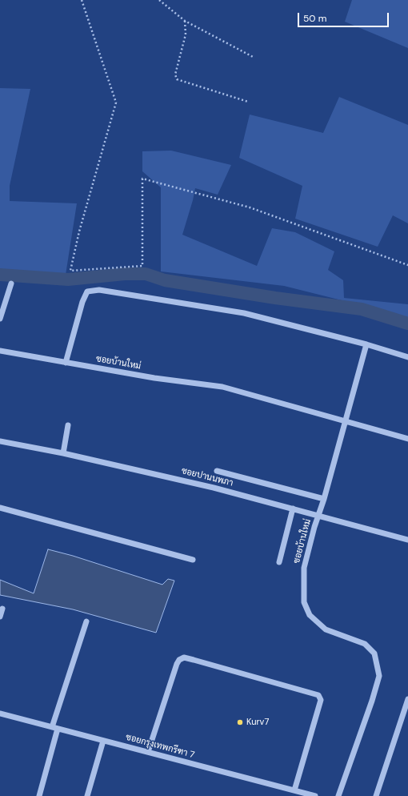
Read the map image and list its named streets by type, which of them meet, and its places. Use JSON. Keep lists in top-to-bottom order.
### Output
{
  "streets": {
    "street": ["ซอยบ้านใหม่", "ซอยปานนพภา", "ซอยกรุงเทพกรีฑา 7"]
  },
  "crossings": [
    ["ซอยบ้านใหม่", "ซอยปานนพภา"]
  ],
  "places": ["Kurv7"],
  "scale_bar": "50 m"
}
